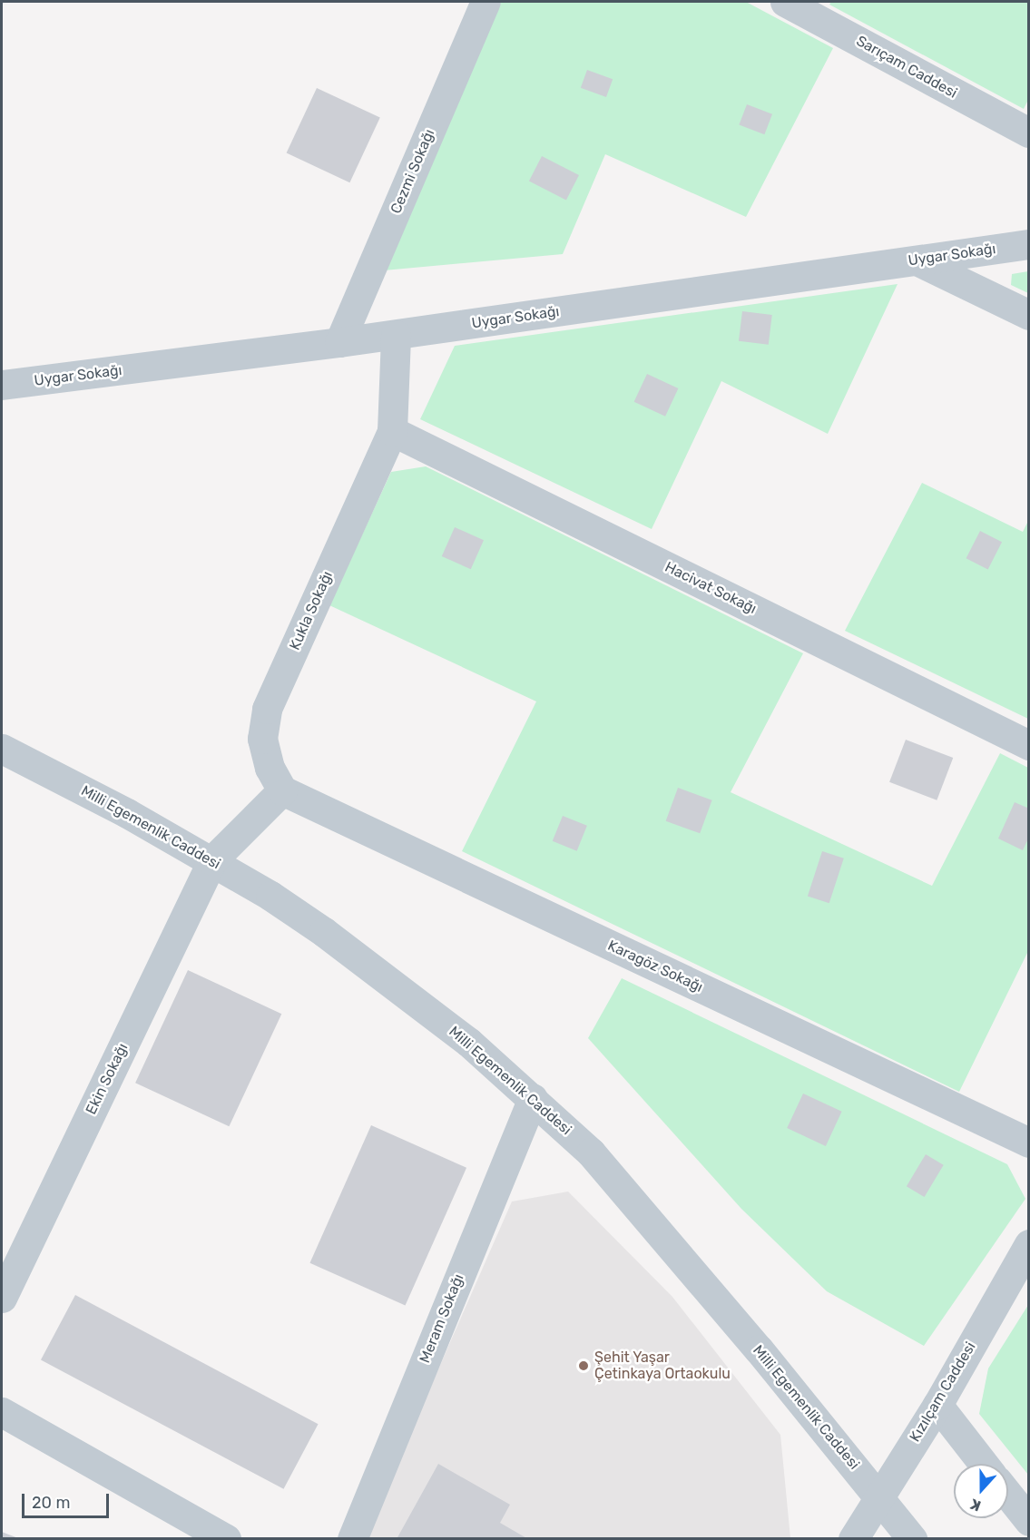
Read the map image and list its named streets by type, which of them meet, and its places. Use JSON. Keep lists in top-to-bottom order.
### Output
{
  "streets": {
    "street": [
      "Sarıçam Caddesi",
      "Cezmi Sokağı",
      "Uygar Sokağı",
      "Hacivat Sokağı",
      "Kukla Sokağı",
      "Milli Egemenlik Caddesi",
      "Karagöz Sokağı",
      "Ekin Sokağı",
      "Meram Sokağı",
      "Kızılçam Caddesi"
    ]
  },
  "crossings": [
    ["Cezmi Sokağı", "Uygar Sokağı"],
    ["Uygar Sokağı", "Kukla Sokağı"],
    ["Hacivat Sokağı", "Kukla Sokağı"],
    ["Kukla Sokağı", "Karagöz Sokağı"],
    ["Milli Egemenlik Caddesi", "Ekin Sokağı"],
    ["Milli Egemenlik Caddesi", "Meram Sokağı"],
    ["Milli Egemenlik Caddesi", "Kızılçam Caddesi"]
  ],
  "places": ["Şehit Yaşar Çetinkaya Ortaokulu"],
  "scale_bar": "20 m",
  "north": "bottom"
}
